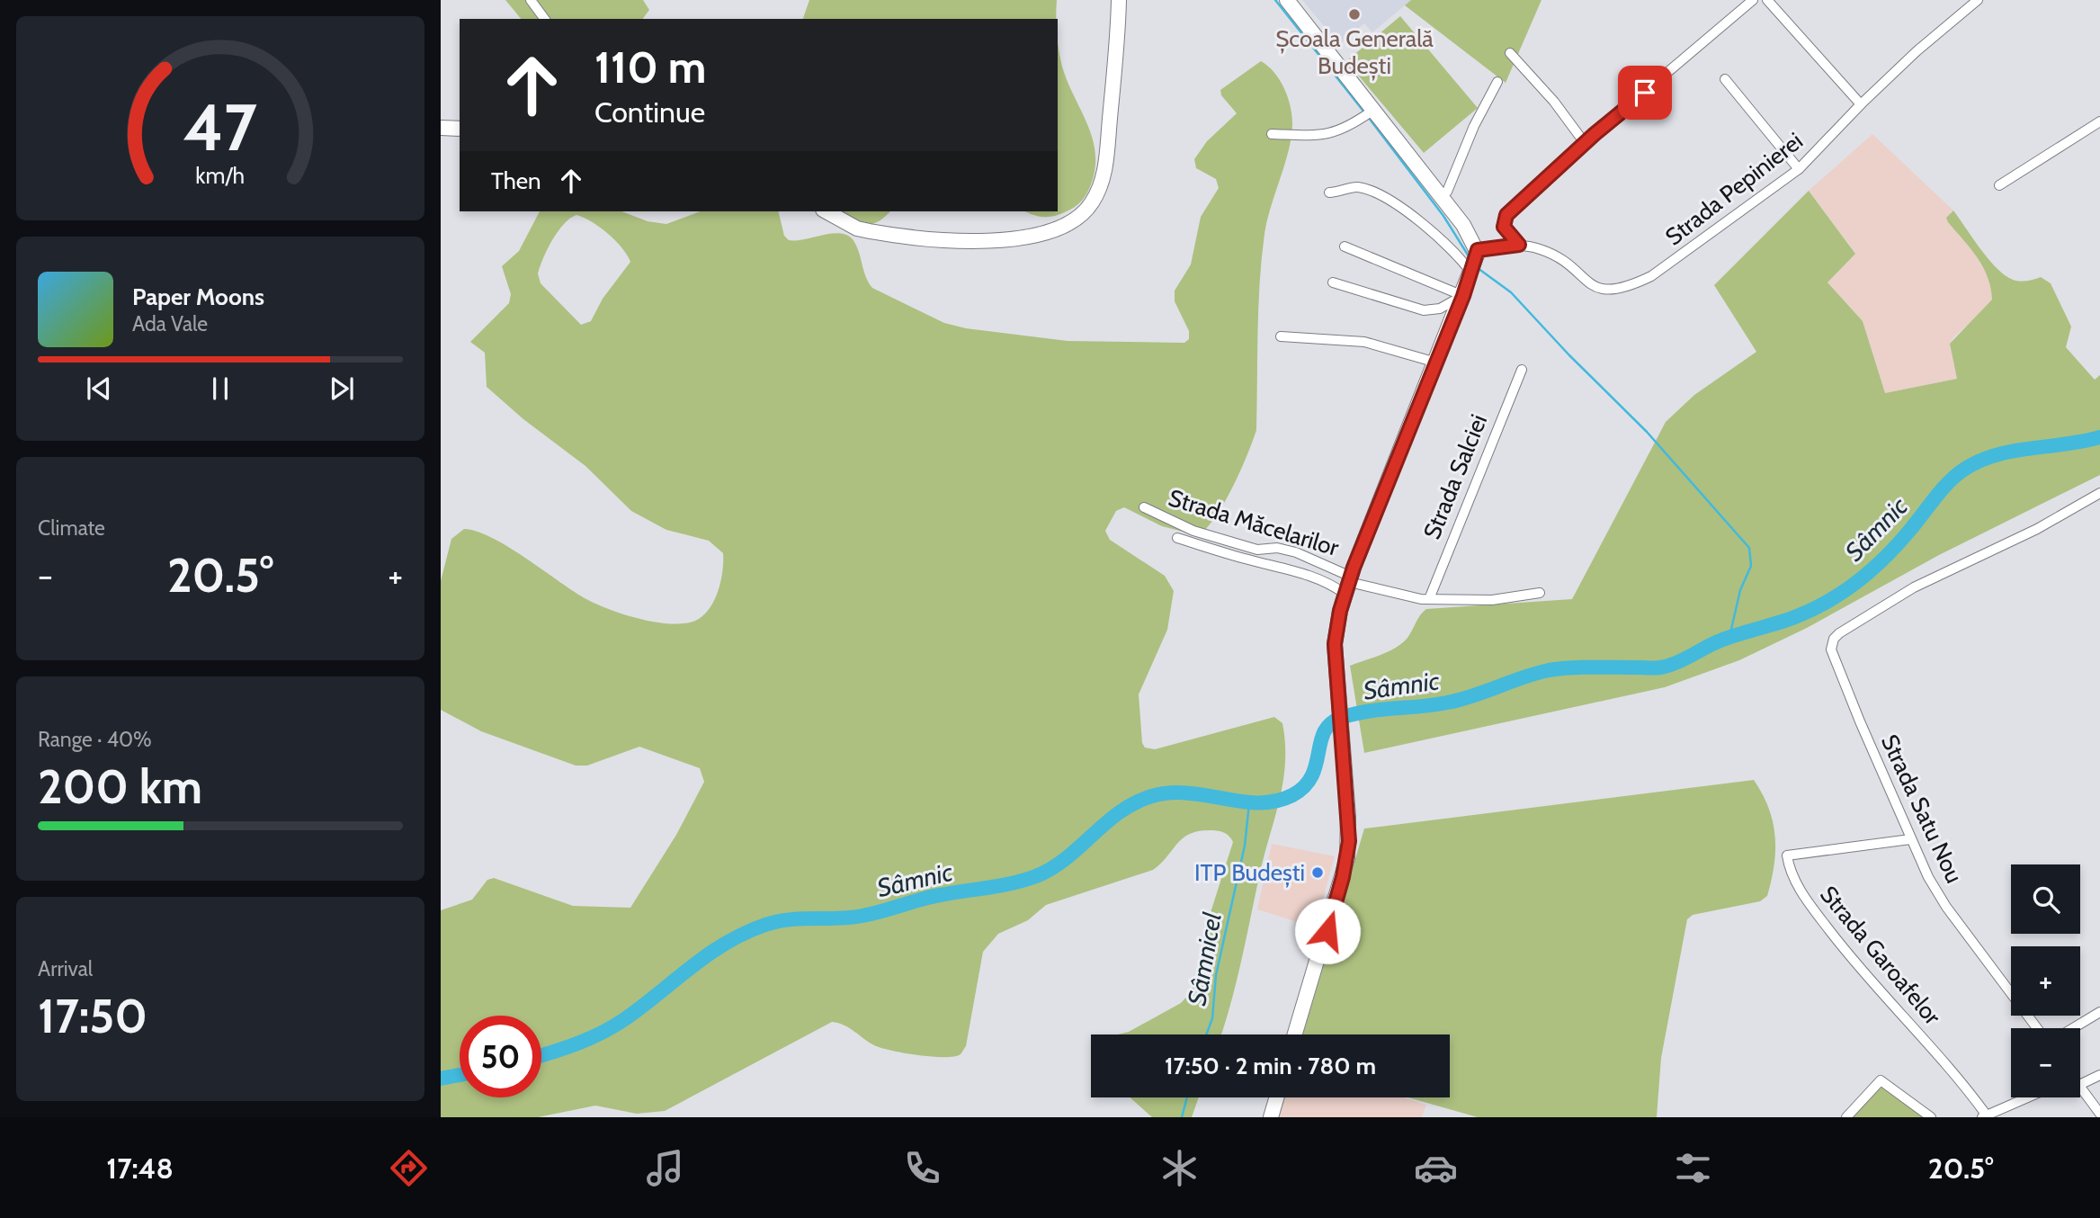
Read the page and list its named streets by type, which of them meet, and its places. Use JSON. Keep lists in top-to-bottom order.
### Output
{
  "streets": {
    "street": [
      "Strada Pepinierei",
      "Strada Salciei",
      "Strada Măcelarilor",
      "Strada Satu Nou",
      "Strada Garoafelor"
    ]
  },
  "crossings": [
    ["Strada Satu Nou", "Strada Garoafelor"]
  ],
  "water": ["Sâmnic", "Sâmnicel"],
  "places": ["Școala Generală Budești", "ITP Budești"],
  "page": {
    "turn": ["110 m", "Continue"],
    "then": "Then",
    "song": ["Paper Moons", "Ada Vale"],
    "tile": [
      "Climate",
      ["Range · 40%", "200 km"],
      ["Arrival", "17:50"]
    ],
    "heat": ["−", "20.5°", "+"],
    "map_buttons": ["+", "−"],
    "limit": "50",
    "trip": "17:50 · 2 min · 780 m",
    "tabs": ["17:48", "20.5°"],
    "gauge": ["47", "km/h"]
  }
}
